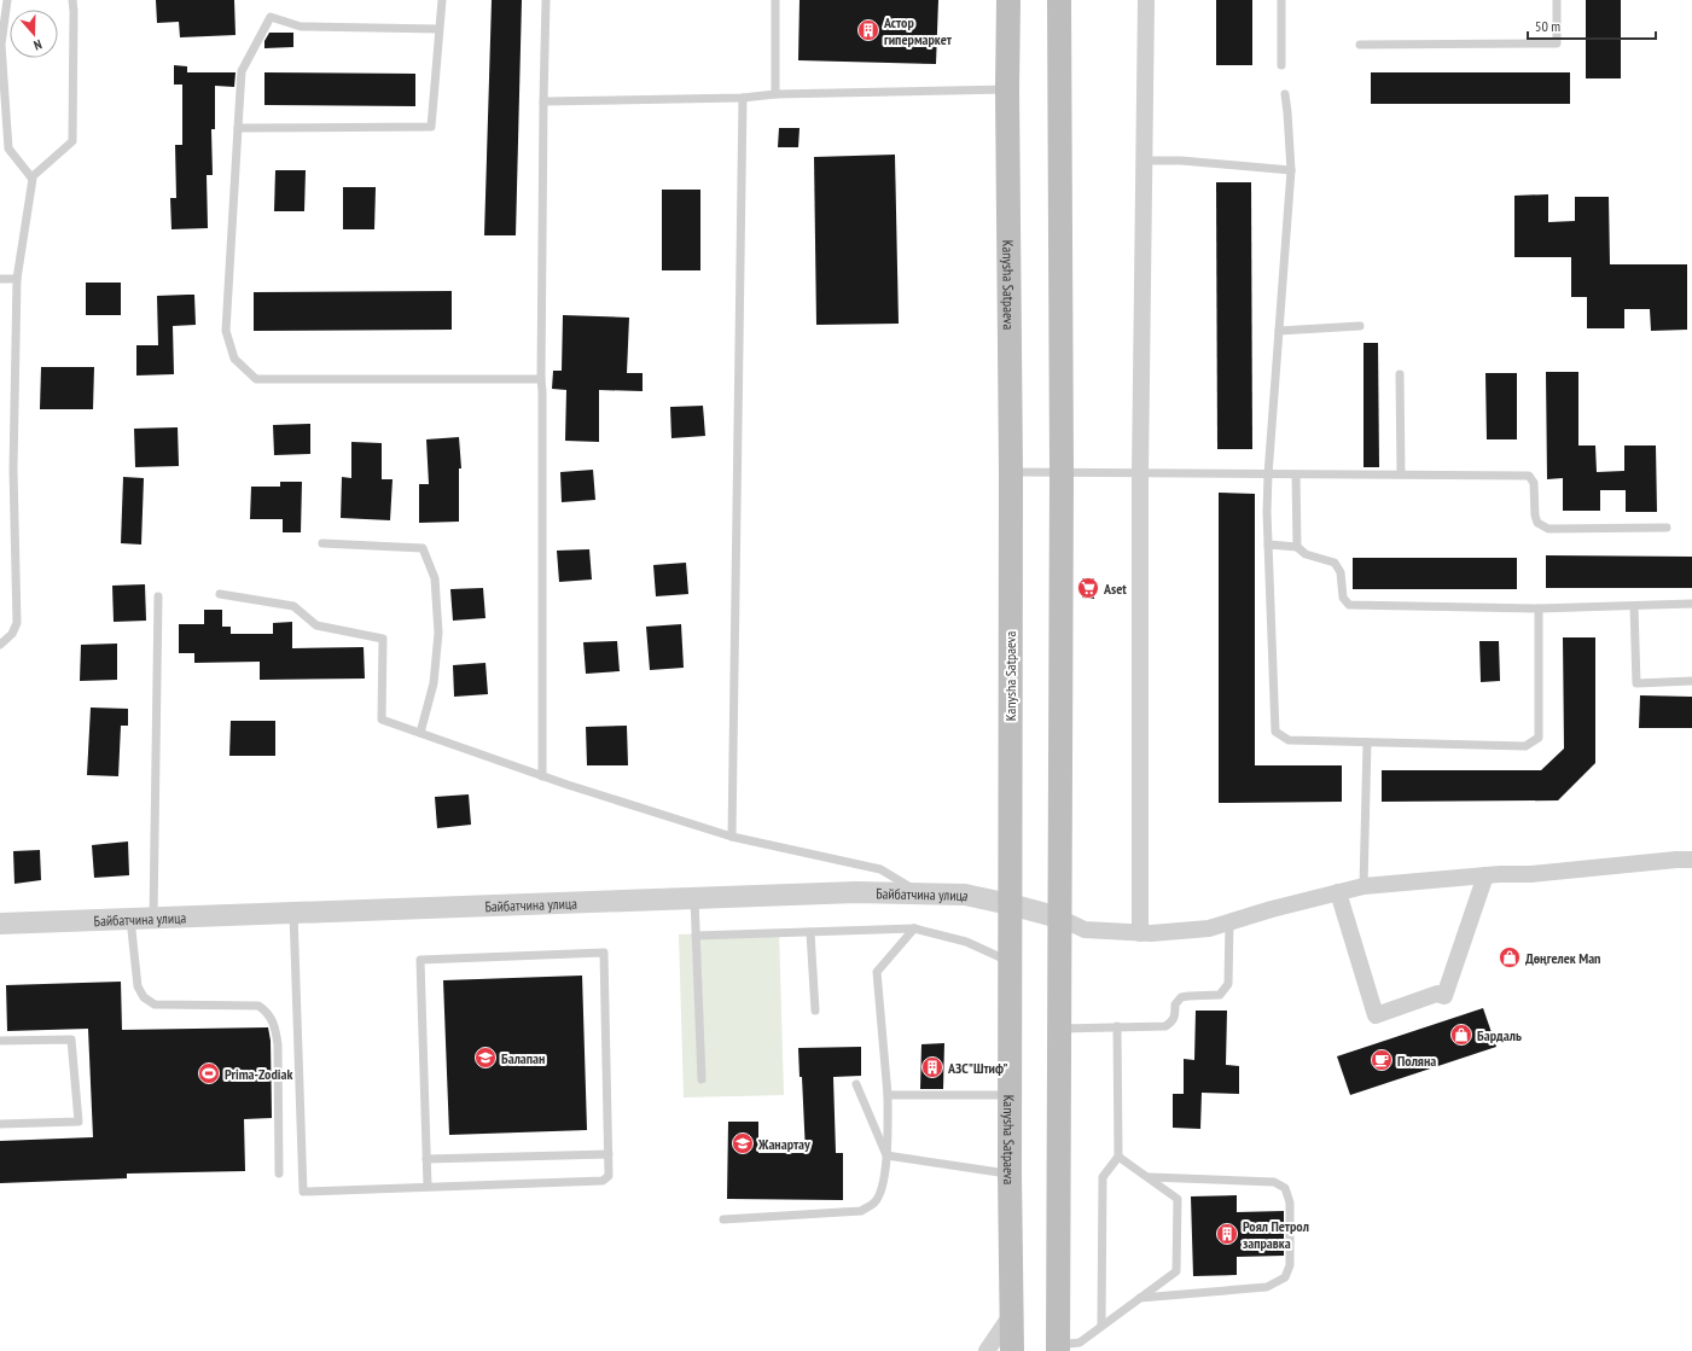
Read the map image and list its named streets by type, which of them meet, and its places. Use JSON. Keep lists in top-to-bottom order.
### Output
{
  "streets": {
    "main road": ["Kanysha Satpaeva"],
    "street": ["Байбатчина улица"]
  },
  "crossings": [
    ["Kanysha Satpaeva", "Байбатчина улица"]
  ],
  "places": {
    "building": ["Астор гипермаркет", "АЗС\"Штиф\"", "Роял Петрол заправка"],
    "supermarket": ["Aset"],
    "shop": ["Дөңгелек Man", "Бардаль"],
    "school or university": ["Балапан", "Жанартау"],
    "cafe": ["Поляна"],
    "sports": ["Prima-Zodiak"]
  },
  "scale_bar": "50 m",
  "north": "bottom"
}
